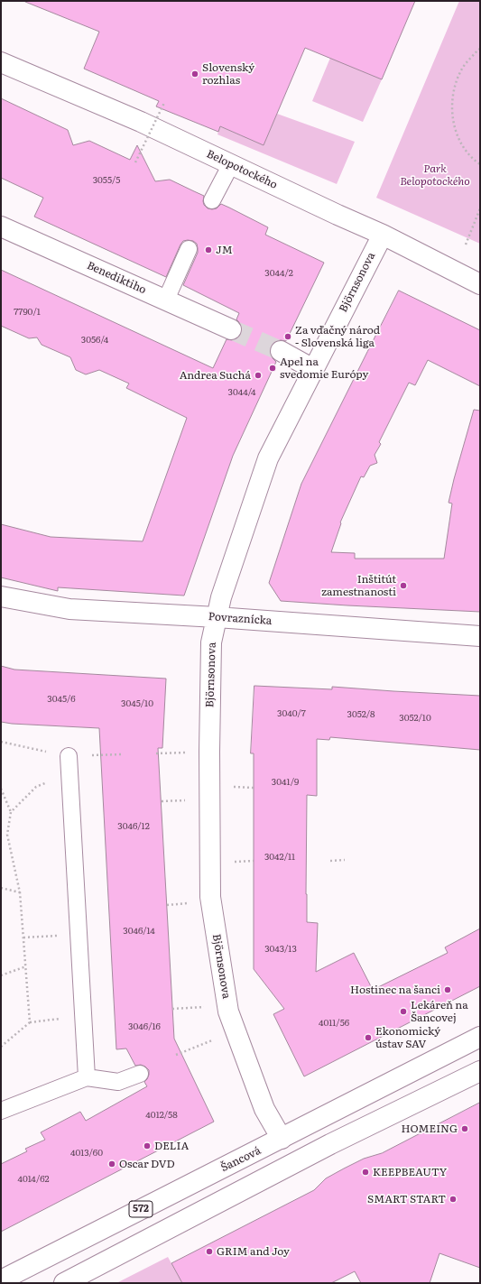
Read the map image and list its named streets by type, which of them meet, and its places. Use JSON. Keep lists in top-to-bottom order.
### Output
{
  "streets": {
    "street": [
      "Belopotockého",
      "Benediktiho",
      "Björnsonova",
      "Povraznícka",
      "Šancová",
      "572"
    ]
  },
  "crossings": [
    ["Belopotockého", "Björnsonova"],
    ["Björnsonova", "Povraznícka"],
    ["Björnsonova", "Šancová"]
  ],
  "parks": ["Park Belopotockého"],
  "places": [
    "Slovenský rozhlas",
    "JM",
    "Za vďačný národ - Slovenská liga",
    "Apel na svedomie Európy",
    "Andrea Suchá",
    "Inštitút zamestnanosti",
    "Hostinec na šanci",
    "Lekáreň na Šancovej",
    "Ekonomický ústav SAV",
    "HOMEING",
    "DELIA",
    "Oscar DVD",
    "KEEPBEAUTY",
    "SMART START",
    "GRIM and Joy"
  ],
  "house_numbers": [
    "3055/5",
    "3044/2",
    "7790/1",
    "3056/4",
    "3044/4",
    "3045/6",
    "3045/10",
    "3040/7",
    "3052/8",
    "3052/10",
    "3041/9",
    "3046/12",
    "3042/11",
    "3046/14",
    "3043/13",
    "4011/56",
    "3046/16",
    "4012/58",
    "4013/60",
    "4014/62"
  ]
}
